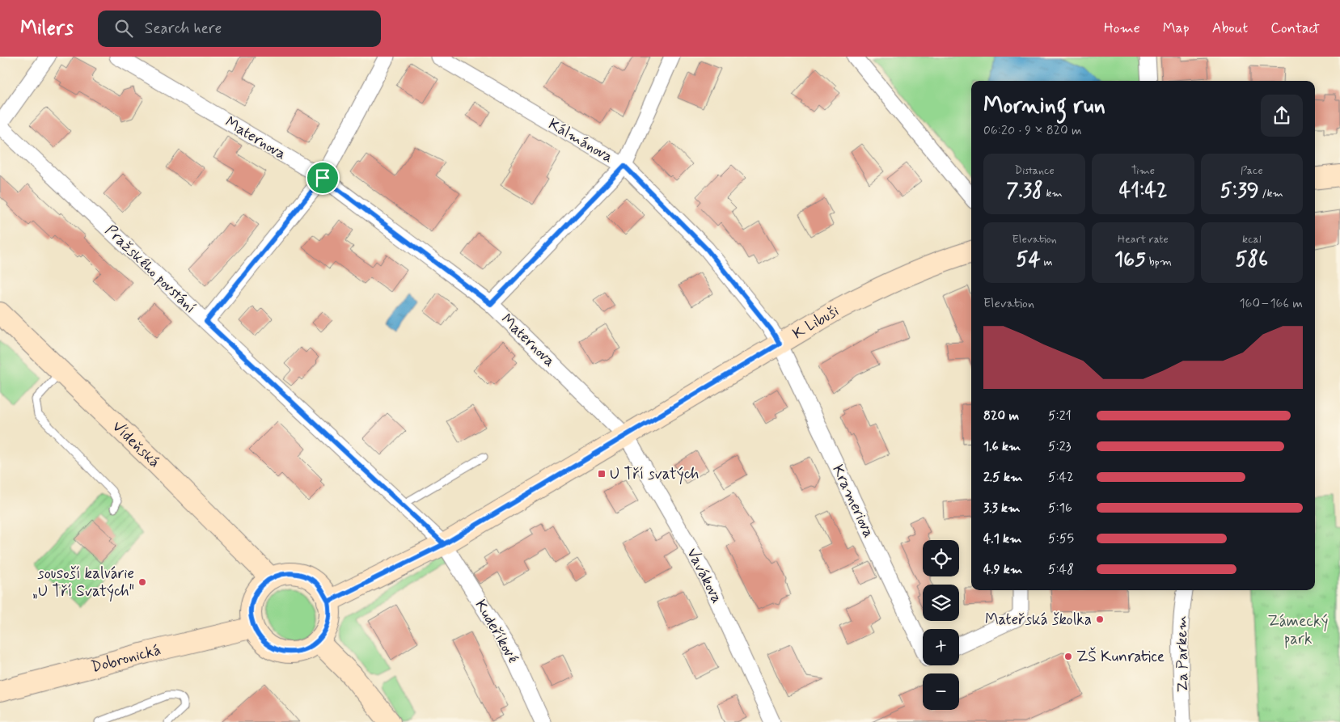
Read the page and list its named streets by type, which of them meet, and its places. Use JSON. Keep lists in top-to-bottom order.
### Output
{
  "streets": {
    "street": [
      "Maternova",
      "Kálmánova",
      "Pražského povstání",
      "K Libuši",
      "Vídeňská",
      "Krameriova",
      "Vavákova",
      "Kudeříkové",
      "Za Parkem",
      "Dobronická"
    ]
  },
  "crossings": [
    ["Maternova", "K Libuši"],
    ["Maternova", "Vavákova"],
    ["Kálmánova", "K Libuši"],
    ["Kálmánova", "Krameriova"],
    ["Pražského povstání", "K Libuši"],
    ["Pražského povstání", "Kudeříkové"],
    ["K Libuši", "Vídeňská"],
    ["K Libuši", "Krameriova"],
    ["K Libuši", "Vavákova"],
    ["K Libuši", "Kudeříkové"],
    ["K Libuši", "Dobronická"],
    ["Vídeňská", "Dobronická"]
  ],
  "parks": ["Zámecký park"],
  "places": {
    "transit": ["U Tří svatých"],
    "other": ["sousoší kalvárie „U Tří Svatých\"", "Mateřská školka", "ZŠ Kunratice"]
  },
  "page": {
    "header": "Milers",
    "search": "Search here",
    "nav": [
      "Home",
      "Map",
      "About",
      "Contact"
    ],
    "heading": ["Morning run", "06:20 · 9 × 820 m"],
    "stats": [
      ["Distance", "7.38 km"],
      ["Time", "41:42"],
      ["Pace", "5:39 /km"],
      ["Elevation", "54 m"],
      ["Heart rate", "165 bpm"],
      ["kcal", "586"]
    ],
    "chart": ["Elevation", "160–166 m"],
    "list": [
      {
        "name": "820 m",
        "note": "5:21"
      },
      {
        "name": "1.6 km",
        "note": "5:23"
      },
      {
        "name": "2.5 km",
        "note": "5:42"
      },
      {
        "name": "3.3 km",
        "note": "5:16"
      },
      {
        "name": "4.1 km",
        "note": "5:55"
      },
      {
        "name": "4.9 km",
        "note": "5:48"
      }
    ],
    "map_buttons": ["+", "−"]
  }
}
